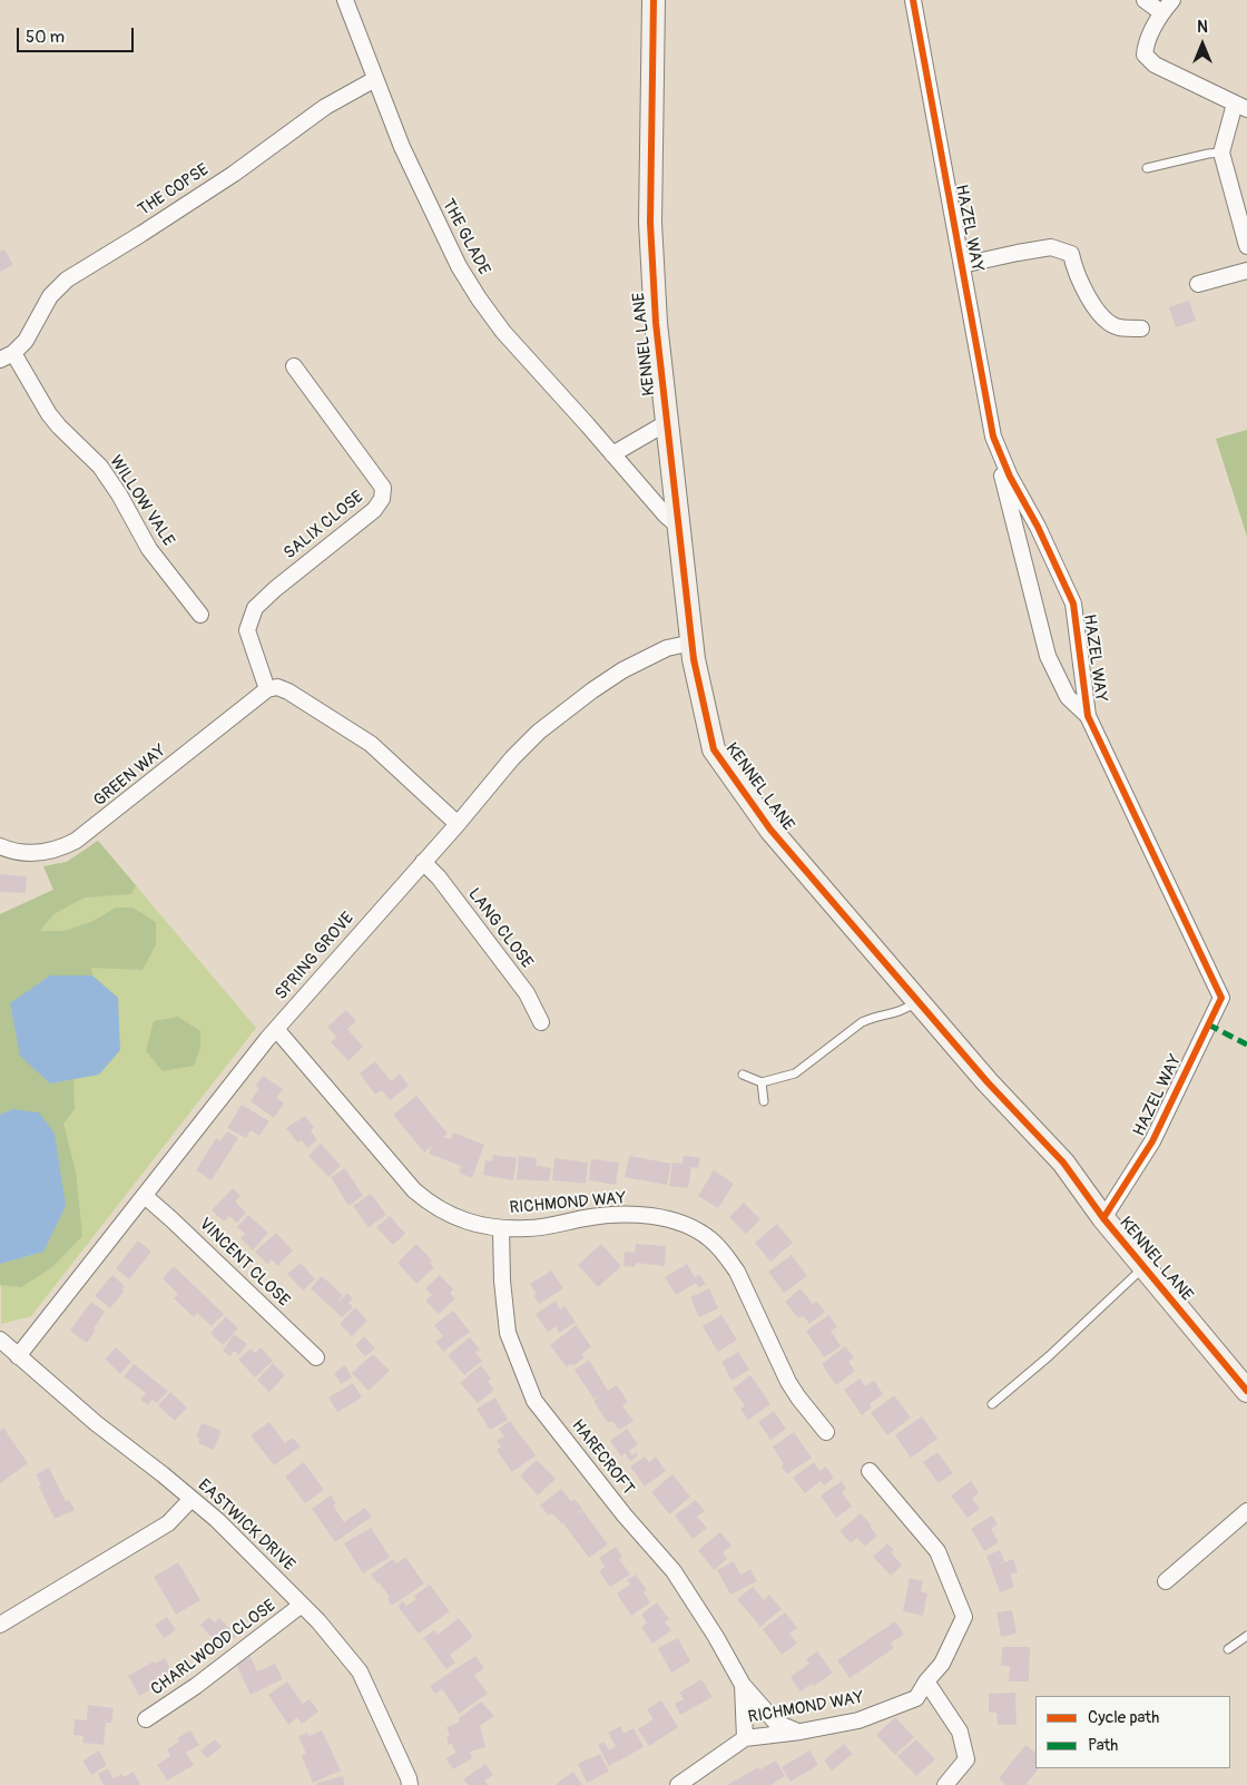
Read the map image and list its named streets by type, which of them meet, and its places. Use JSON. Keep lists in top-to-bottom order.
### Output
{
  "streets": {
    "street": [
      "THE COPSE",
      "HAZEL WAY",
      "THE GLADE",
      "KENNEL LANE",
      "WILLOW VALE",
      "SALIX CLOSE",
      "GREEN WAY",
      "LANG CLOSE",
      "SPRING GROVE",
      "RICHMOND WAY",
      "VINCENT CLOSE",
      "HARECROFT",
      "EASTWICK DRIVE",
      "CHARLWOOD CLOSE"
    ]
  },
  "crossings": [
    ["THE COPSE", "THE GLADE"],
    ["THE COPSE", "WILLOW VALE"],
    ["HAZEL WAY", "KENNEL LANE"],
    ["THE GLADE", "KENNEL LANE"],
    ["KENNEL LANE", "SPRING GROVE"],
    ["SALIX CLOSE", "GREEN WAY"],
    ["LANG CLOSE", "SPRING GROVE"],
    ["SPRING GROVE", "RICHMOND WAY"],
    ["SPRING GROVE", "VINCENT CLOSE"],
    ["SPRING GROVE", "EASTWICK DRIVE"],
    ["RICHMOND WAY", "HARECROFT"],
    ["EASTWICK DRIVE", "CHARLWOOD CLOSE"]
  ],
  "legend": ["Cycle path", "Path"],
  "scale_bar": "50 m",
  "north": "top"
}
